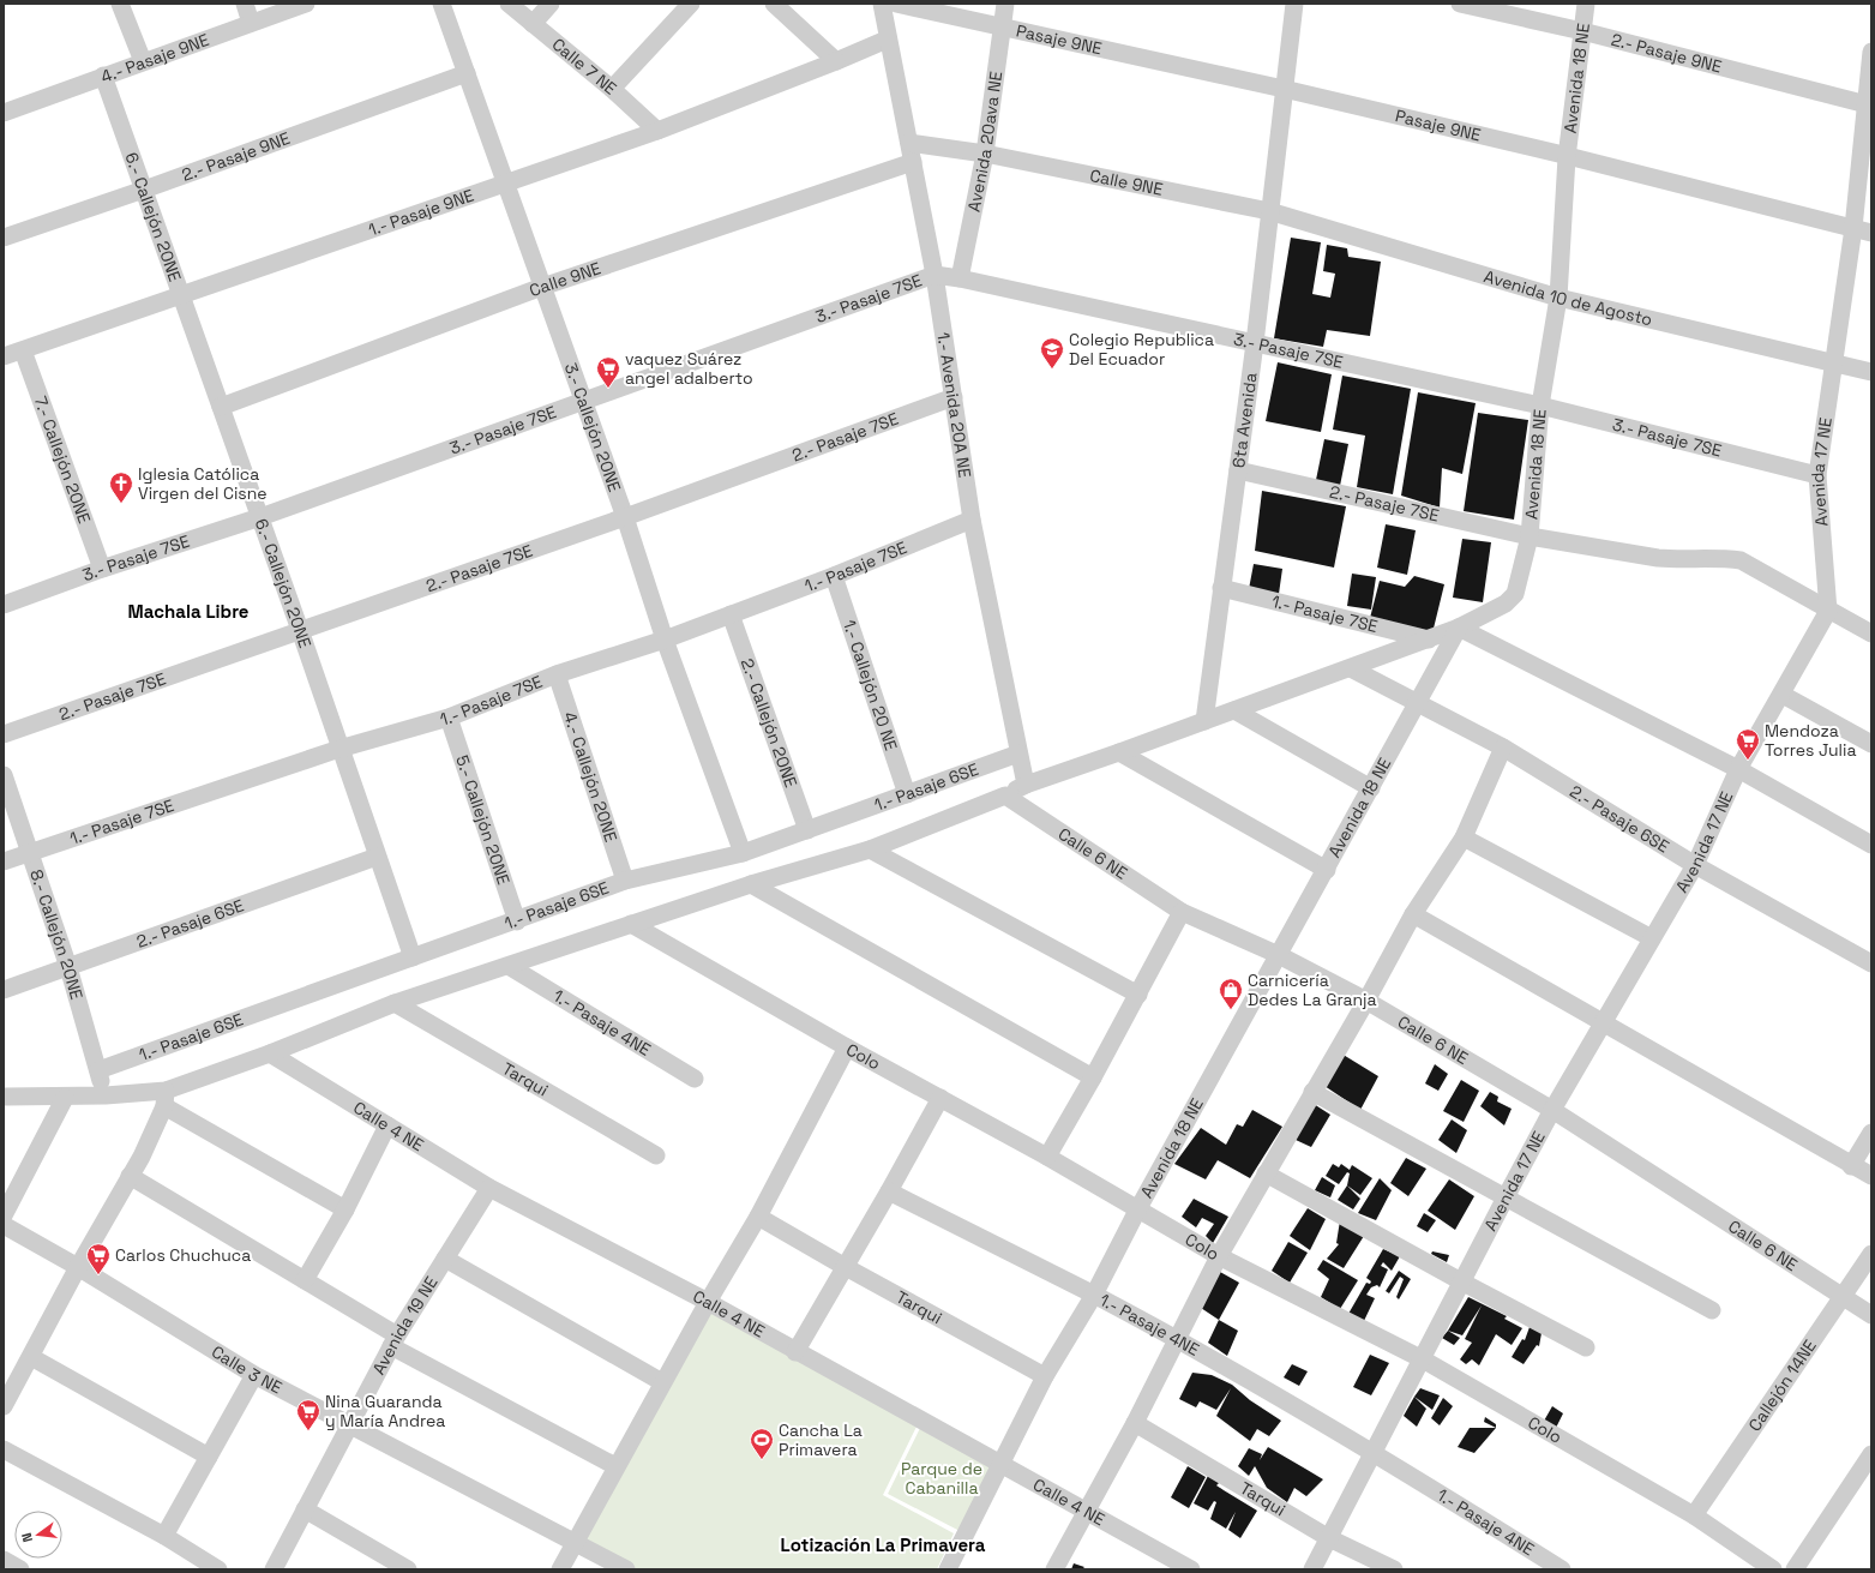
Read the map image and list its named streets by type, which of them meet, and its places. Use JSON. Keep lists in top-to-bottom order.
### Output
{
  "streets": {
    "street": [
      "Pasaje 9NE",
      "2.- Pasaje 9NE",
      "4.- Pasaje 9NE",
      "Calle 7 NE",
      "Avenida 18 NE",
      "Avenida 20ava NE",
      "Calle 9NE",
      "1.- Pasaje 9NE",
      "6.- Callejón 20NE",
      "Avenida 10 de Agosto",
      "3.- Pasaje 7SE",
      "1.- Avenida 20A NE",
      "6ta Avenida",
      "3.- Callejón 20NE",
      "2.- Pasaje 7SE",
      "7.- Callejón 20NE",
      "Avenida 17 NE",
      "1.- Pasaje 7SE",
      "1.- Callejón 20 NE",
      "2.- Callejón 20NE",
      "4.- Callejón 20NE",
      "1.- Pasaje 6SE",
      "2.- Pasaje 6SE",
      "5.- Callejón 20NE",
      "Calle 6 NE",
      "8.- Callejón 20NE",
      "1.- Pasaje 4NE",
      "Colo",
      "Tarqui",
      "Calle 4 NE",
      "Avenida 19 NE",
      "Calle 3 NE",
      "Callejón 14NE"
    ]
  },
  "crossings": [
    ["Pasaje 9NE", "Avenida 18 NE"],
    ["Pasaje 9NE", "Avenida 20ava NE"],
    ["Pasaje 9NE", "6ta Avenida"],
    ["Pasaje 9NE", "Avenida 17 NE"],
    ["2.- Pasaje 9NE", "Avenida 18 NE"],
    ["2.- Pasaje 9NE", "6.- Callejón 20NE"],
    ["2.- Pasaje 9NE", "3.- Callejón 20NE"],
    ["2.- Pasaje 9NE", "Avenida 17 NE"],
    ["4.- Pasaje 9NE", "6.- Callejón 20NE"],
    ["Calle 7 NE", "1.- Pasaje 9NE"],
    ["Avenida 18 NE", "Avenida 10 de Agosto"],
    ["Avenida 18 NE", "3.- Pasaje 7SE"],
    ["Avenida 18 NE", "2.- Pasaje 7SE"],
    ["Avenida 18 NE", "2.- Pasaje 6SE"],
    ["Avenida 18 NE", "Calle 6 NE"],
    ["Avenida 18 NE", "1.- Pasaje 4NE"],
    ["Avenida 18 NE", "Colo"],
    ["Avenida 18 NE", "Tarqui"],
    ["Avenida 18 NE", "Calle 4 NE"],
    ["Avenida 20ava NE", "Calle 9NE"],
    ["Avenida 20ava NE", "3.- Pasaje 7SE"],
    ["Calle 9NE", "6.- Callejón 20NE"],
    ["Calle 9NE", "Avenida 10 de Agosto"],
    ["Calle 9NE", "1.- Avenida 20A NE"],
    ["Calle 9NE", "6ta Avenida"],
    ["Calle 9NE", "3.- Callejón 20NE"],
    ["1.- Pasaje 9NE", "6.- Callejón 20NE"],
    ["1.- Pasaje 9NE", "1.- Avenida 20A NE"],
    ["1.- Pasaje 9NE", "3.- Callejón 20NE"],
    ["1.- Pasaje 9NE", "7.- Callejón 20NE"],
    ["6.- Callejón 20NE", "3.- Pasaje 7SE"],
    ["6.- Callejón 20NE", "2.- Pasaje 7SE"],
    ["6.- Callejón 20NE", "1.- Pasaje 7SE"],
    ["6.- Callejón 20NE", "1.- Pasaje 6SE"],
    ["6.- Callejón 20NE", "2.- Pasaje 6SE"],
    ["Avenida 10 de Agosto", "6ta Avenida"],
    ["Avenida 10 de Agosto", "Avenida 17 NE"],
    ["3.- Pasaje 7SE", "1.- Avenida 20A NE"],
    ["3.- Pasaje 7SE", "6ta Avenida"],
    ["3.- Pasaje 7SE", "3.- Callejón 20NE"],
    ["3.- Pasaje 7SE", "7.- Callejón 20NE"],
    ["3.- Pasaje 7SE", "Avenida 17 NE"],
    ["1.- Avenida 20A NE", "2.- Pasaje 7SE"],
    ["1.- Avenida 20A NE", "1.- Pasaje 7SE"],
    ["1.- Avenida 20A NE", "1.- Pasaje 6SE"],
    ["6ta Avenida", "2.- Pasaje 7SE"],
    ["6ta Avenida", "1.- Pasaje 7SE"],
    ["3.- Callejón 20NE", "2.- Pasaje 7SE"],
    ["3.- Callejón 20NE", "1.- Pasaje 7SE"],
    ["3.- Callejón 20NE", "1.- Pasaje 6SE"],
    ["2.- Pasaje 7SE", "Avenida 17 NE"],
    ["Avenida 17 NE", "2.- Pasaje 6SE"],
    ["Avenida 17 NE", "Calle 6 NE"],
    ["Avenida 17 NE", "1.- Pasaje 4NE"],
    ["Avenida 17 NE", "Colo"],
    ["Avenida 17 NE", "Tarqui"],
    ["1.- Pasaje 7SE", "1.- Callejón 20 NE"],
    ["1.- Pasaje 7SE", "2.- Callejón 20NE"],
    ["1.- Pasaje 7SE", "4.- Callejón 20NE"],
    ["1.- Pasaje 7SE", "5.- Callejón 20NE"],
    ["1.- Pasaje 7SE", "8.- Callejón 20NE"],
    ["1.- Callejón 20 NE", "1.- Pasaje 6SE"],
    ["2.- Callejón 20NE", "1.- Pasaje 6SE"],
    ["4.- Callejón 20NE", "1.- Pasaje 6SE"],
    ["1.- Pasaje 6SE", "5.- Callejón 20NE"],
    ["1.- Pasaje 6SE", "8.- Callejón 20NE"],
    ["2.- Pasaje 6SE", "8.- Callejón 20NE"],
    ["Calle 6 NE", "Callejón 14NE"],
    ["Colo", "Callejón 14NE"],
    ["Calle 4 NE", "Avenida 19 NE"],
    ["Avenida 19 NE", "Calle 3 NE"]
  ],
  "districts": ["Machala Libre", "Lotización La Primavera"],
  "parks": ["Parque de Cabanilla"],
  "places": {
    "school or university": ["Colegio Republica Del Ecuador"],
    "supermarket": [
      "vaquez Suárez angel adalberto",
      "Mendoza Torres Julia",
      "Carlos Chuchuca",
      "Nina Guaranda y María Andrea"
    ],
    "church": ["Iglesia Católica Virgen del Cisne"],
    "shop": ["Carnicería Dedes La Granja"],
    "sports": ["Cancha La Primavera"]
  },
  "north": "left"
}
